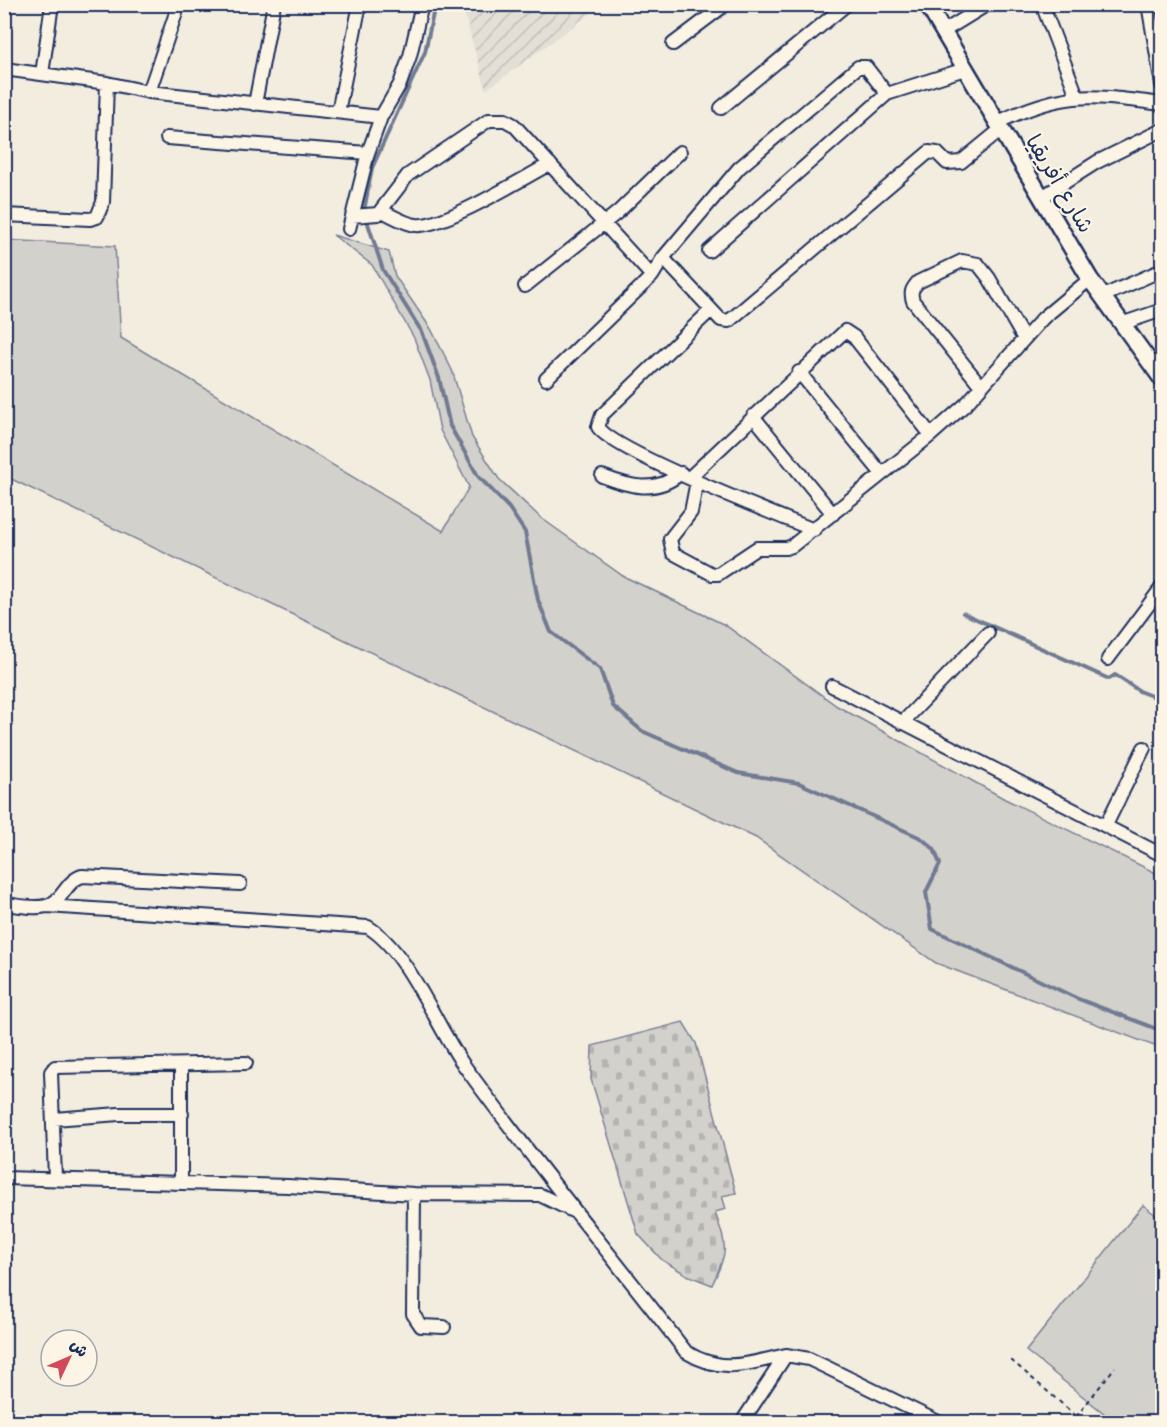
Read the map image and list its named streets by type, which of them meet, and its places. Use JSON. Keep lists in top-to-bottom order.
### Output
{
  "streets": {
    "street": ["شارع أفريقيا"]
  },
  "north": "top right"
}
